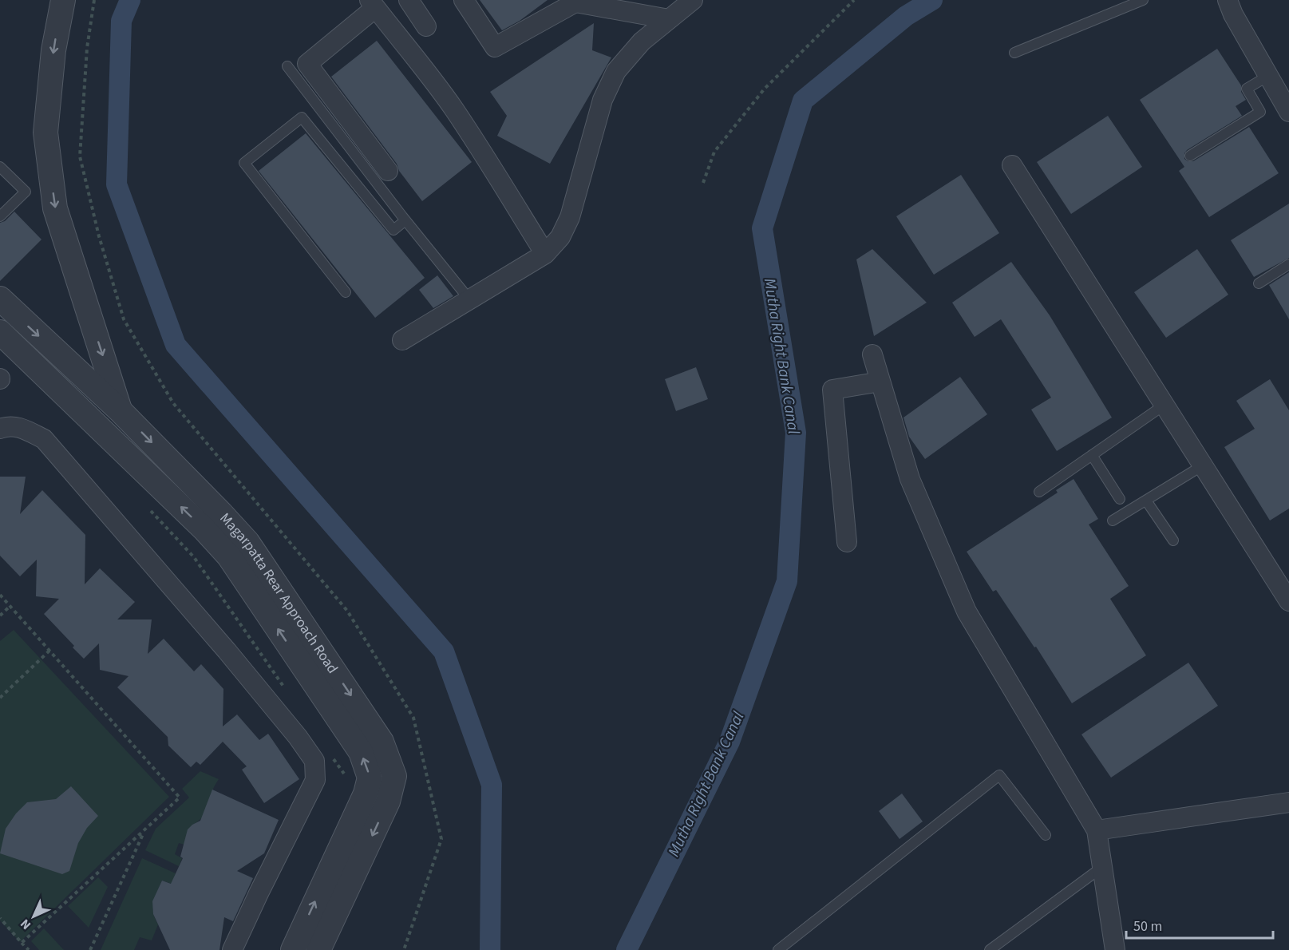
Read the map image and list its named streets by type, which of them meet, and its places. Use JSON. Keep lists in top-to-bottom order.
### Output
{
  "streets": {
    "street": ["Magarpatta Rear Approach Road"]
  },
  "water": ["Mutha Right Bank Canal"],
  "scale_bar": "50 m",
  "north": "bottom left"
}
